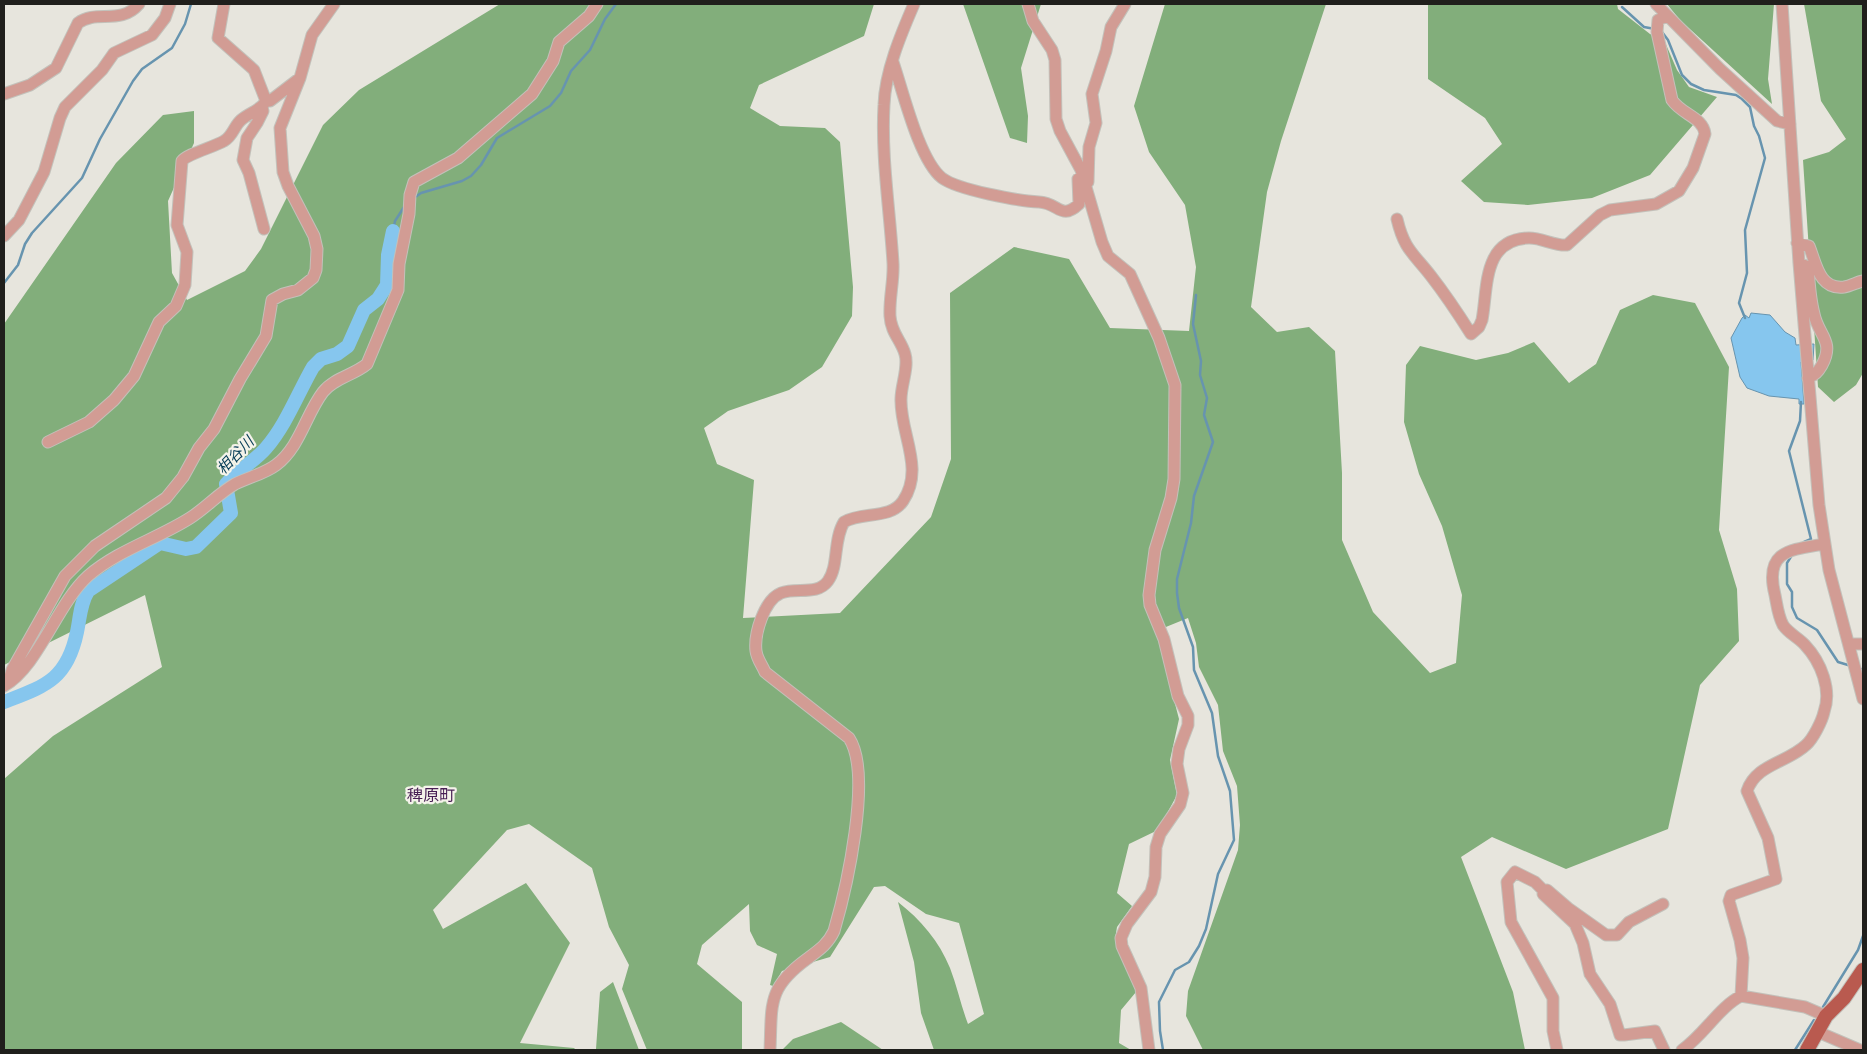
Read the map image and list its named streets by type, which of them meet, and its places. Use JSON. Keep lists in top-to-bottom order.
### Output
{
  "districts": ["稗原町"],
  "water": ["相谷川"]
}
